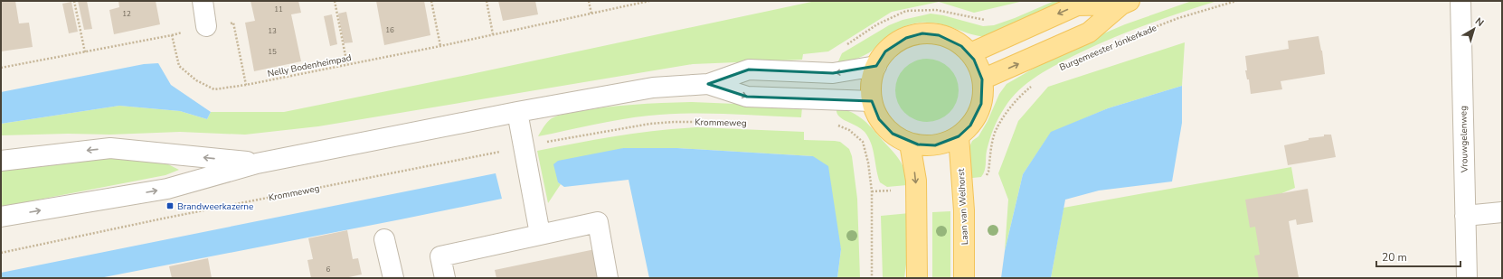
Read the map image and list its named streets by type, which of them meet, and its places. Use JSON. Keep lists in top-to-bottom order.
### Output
{
  "streets": {
    "main road": ["Laan van Welhorst"],
    "street": ["Vrouwgelenweg"],
    "path": ["Burgemeester Jonkerkade", "Nelly Bodenheimpad", "Krommeweg"]
  },
  "places": {
    "transit": ["Brandweerkazerne"]
  },
  "house_numbers": [
    "11",
    "12",
    "16",
    "13",
    "15",
    "6"
  ],
  "scale_bar": "20 m",
  "north": "top right"
}
